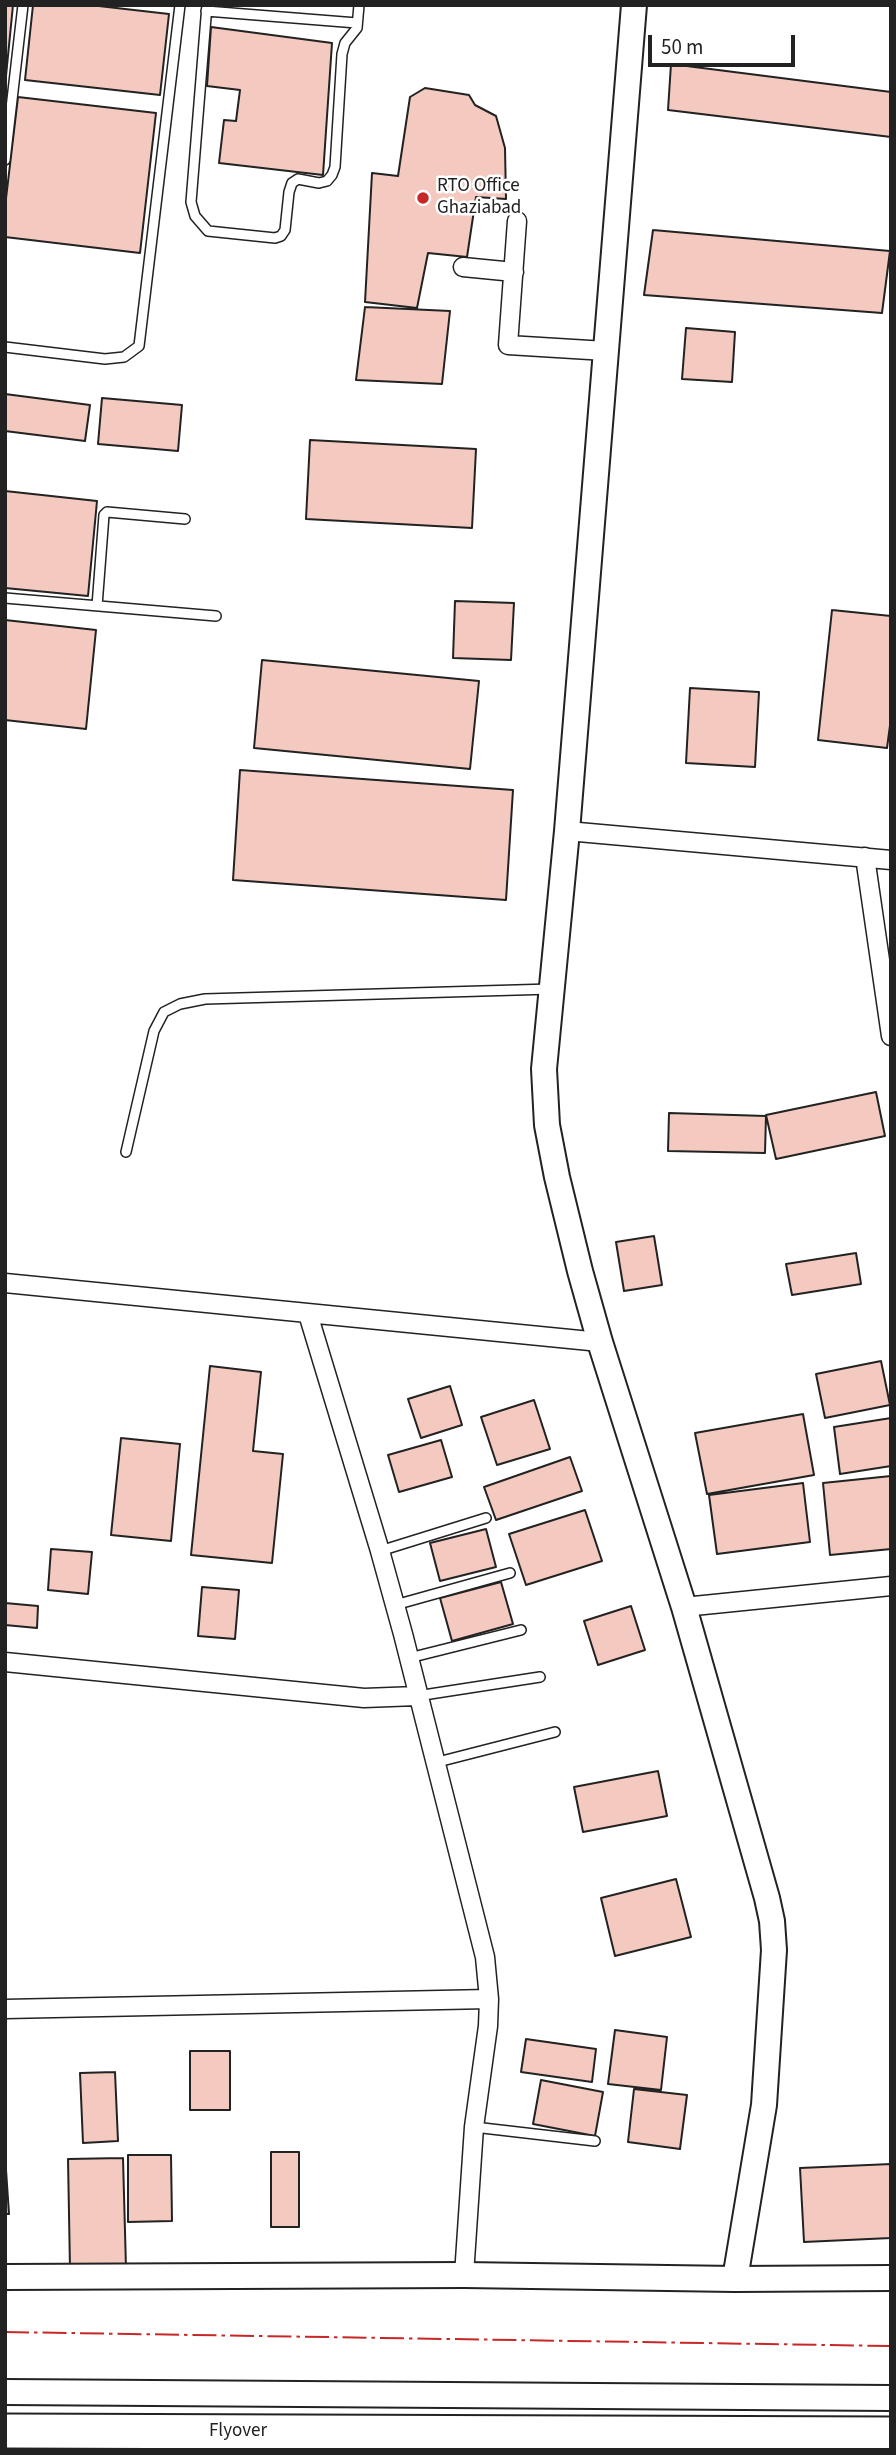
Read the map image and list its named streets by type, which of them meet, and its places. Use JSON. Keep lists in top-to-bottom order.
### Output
{
  "streets": {
    "highway": ["Flyover"]
  },
  "places": ["RTO Office Ghaziabad"],
  "scale_bar": "50 m"
}
